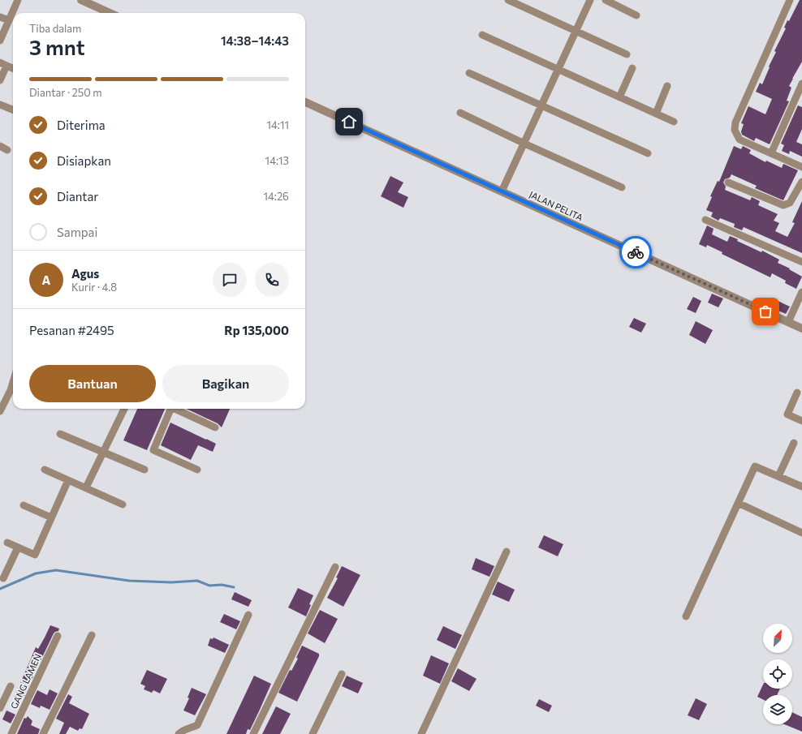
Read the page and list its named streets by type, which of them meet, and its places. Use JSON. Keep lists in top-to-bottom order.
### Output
{
  "streets": {
    "street": ["JALAN PELITA", "GANG LAMEN"]
  },
  "north": "top right",
  "page": {
    "heading": ["3 mnt", "Tiba dalam", "14:38–14:43"],
    "panel": [
      "Agus",
      "Kurir · 4.8",
      "Pesanan #2495",
      "Rp 135,000"
    ],
    "bar": "Diantar · 250 m",
    "list": [
      ["Diterima", "14:11"],
      ["Disiapkan", "14:13"],
      ["Diantar", "14:26"],
      "Sampai"
    ],
    "round": "A",
    "buttons": ["Bantuan", "Bagikan"]
  }
}
